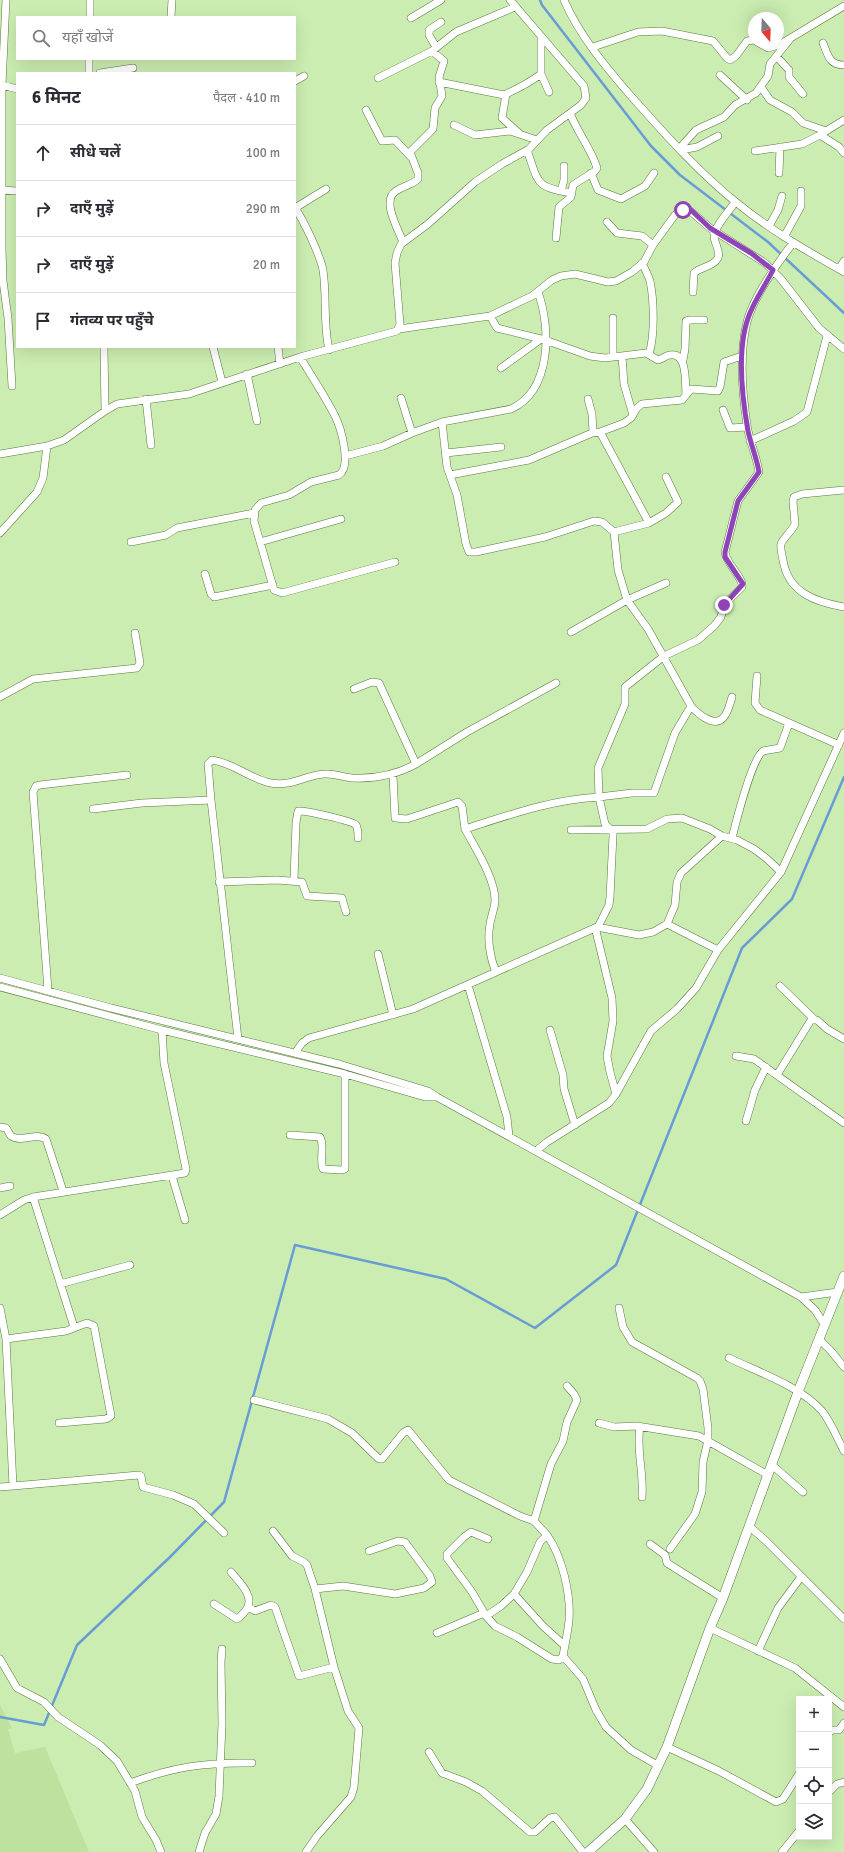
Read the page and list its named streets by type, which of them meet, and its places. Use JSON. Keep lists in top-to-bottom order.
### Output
{
  "north": "bottom",
  "page": {
    "search": "यहाँ खोजें",
    "heading": ["6 मिनट", "पैदल · 410 m"],
    "list": [
      ["सीधे चलें", "100 m"],
      ["दाएँ मुड़ें", "290 m"],
      ["दाएँ मुड़ें", "20 m"],
      "गंतव्य पर पहुँचे"
    ],
    "map_buttons": ["+", "−"]
  }
}
